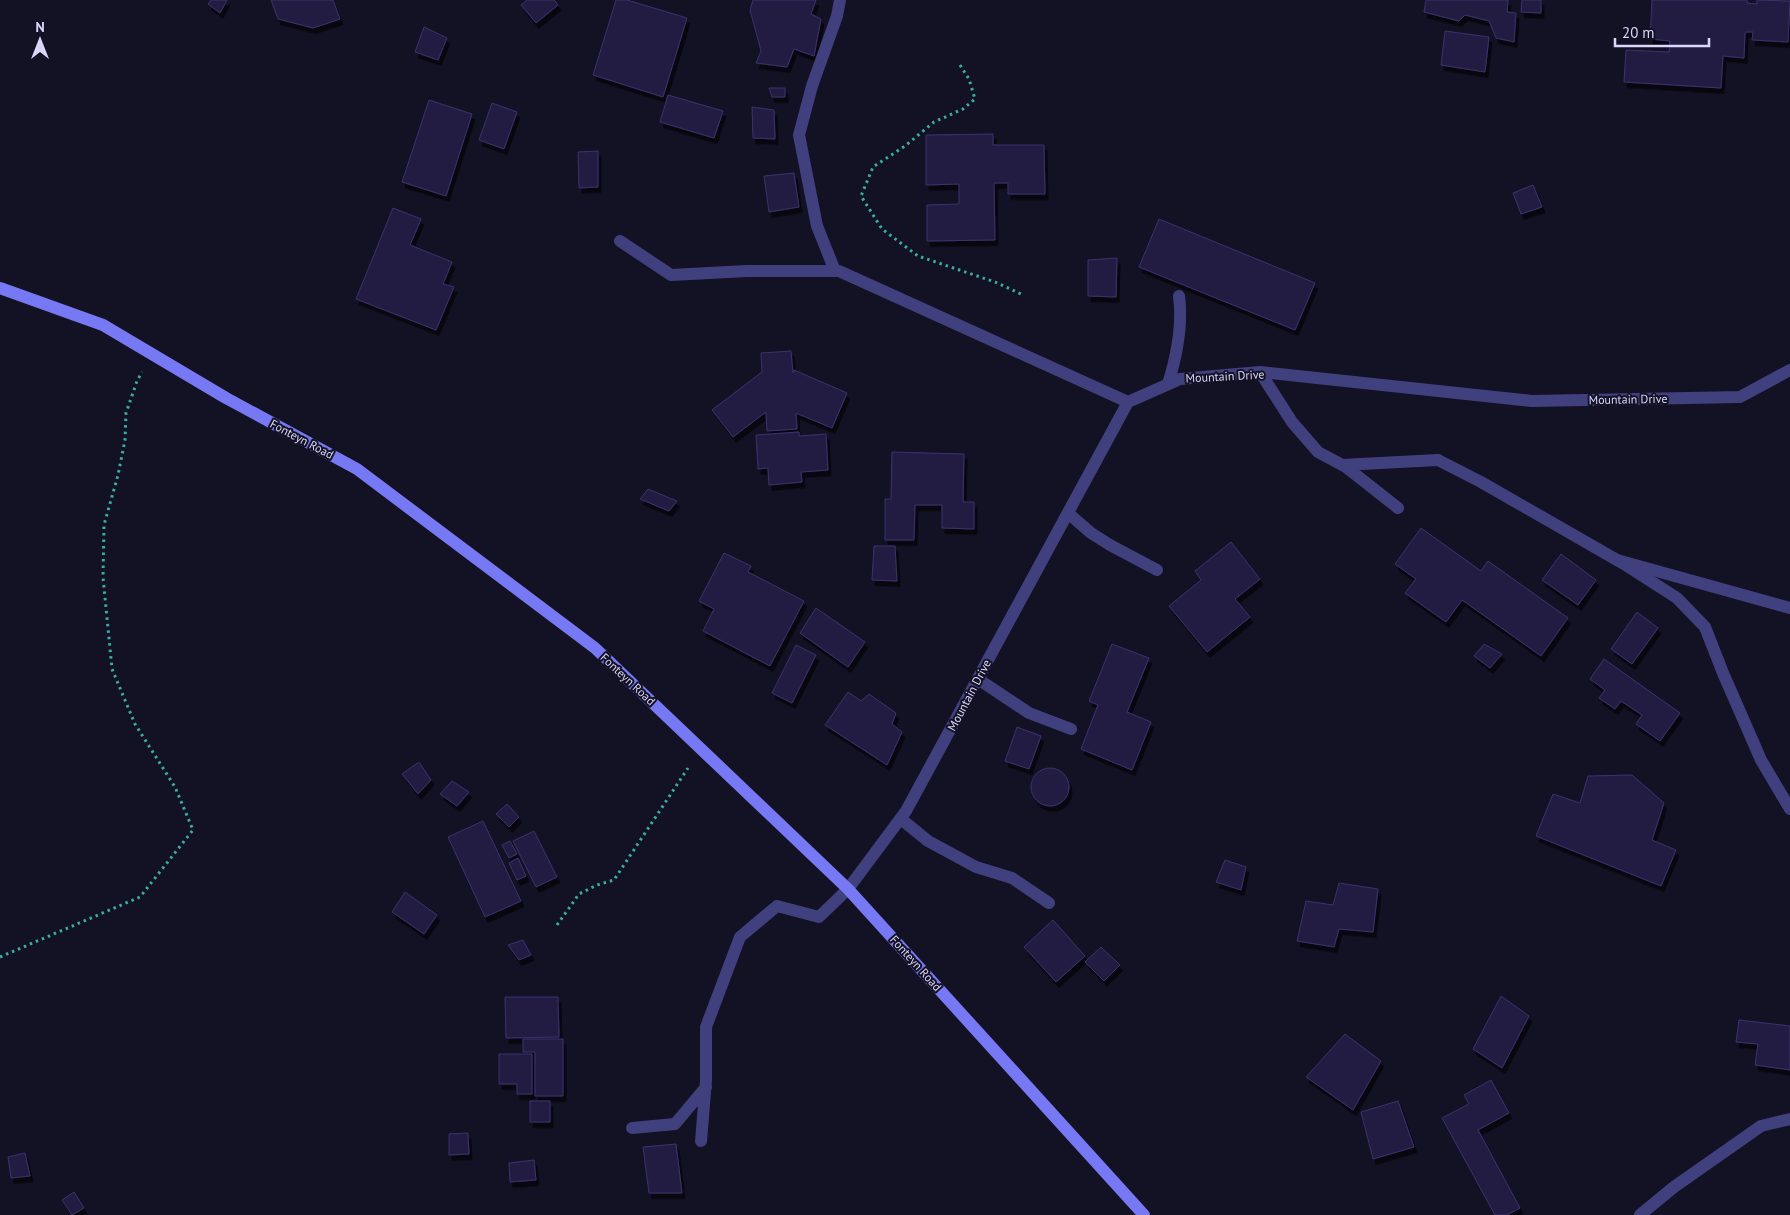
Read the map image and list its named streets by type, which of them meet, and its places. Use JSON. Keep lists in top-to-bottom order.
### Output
{
  "streets": {
    "street": ["Mountain Drive", "Fonteyn Road"]
  },
  "crossings": [
    ["Mountain Drive", "Fonteyn Road"]
  ],
  "scale_bar": "20 m",
  "north": "top"
}
